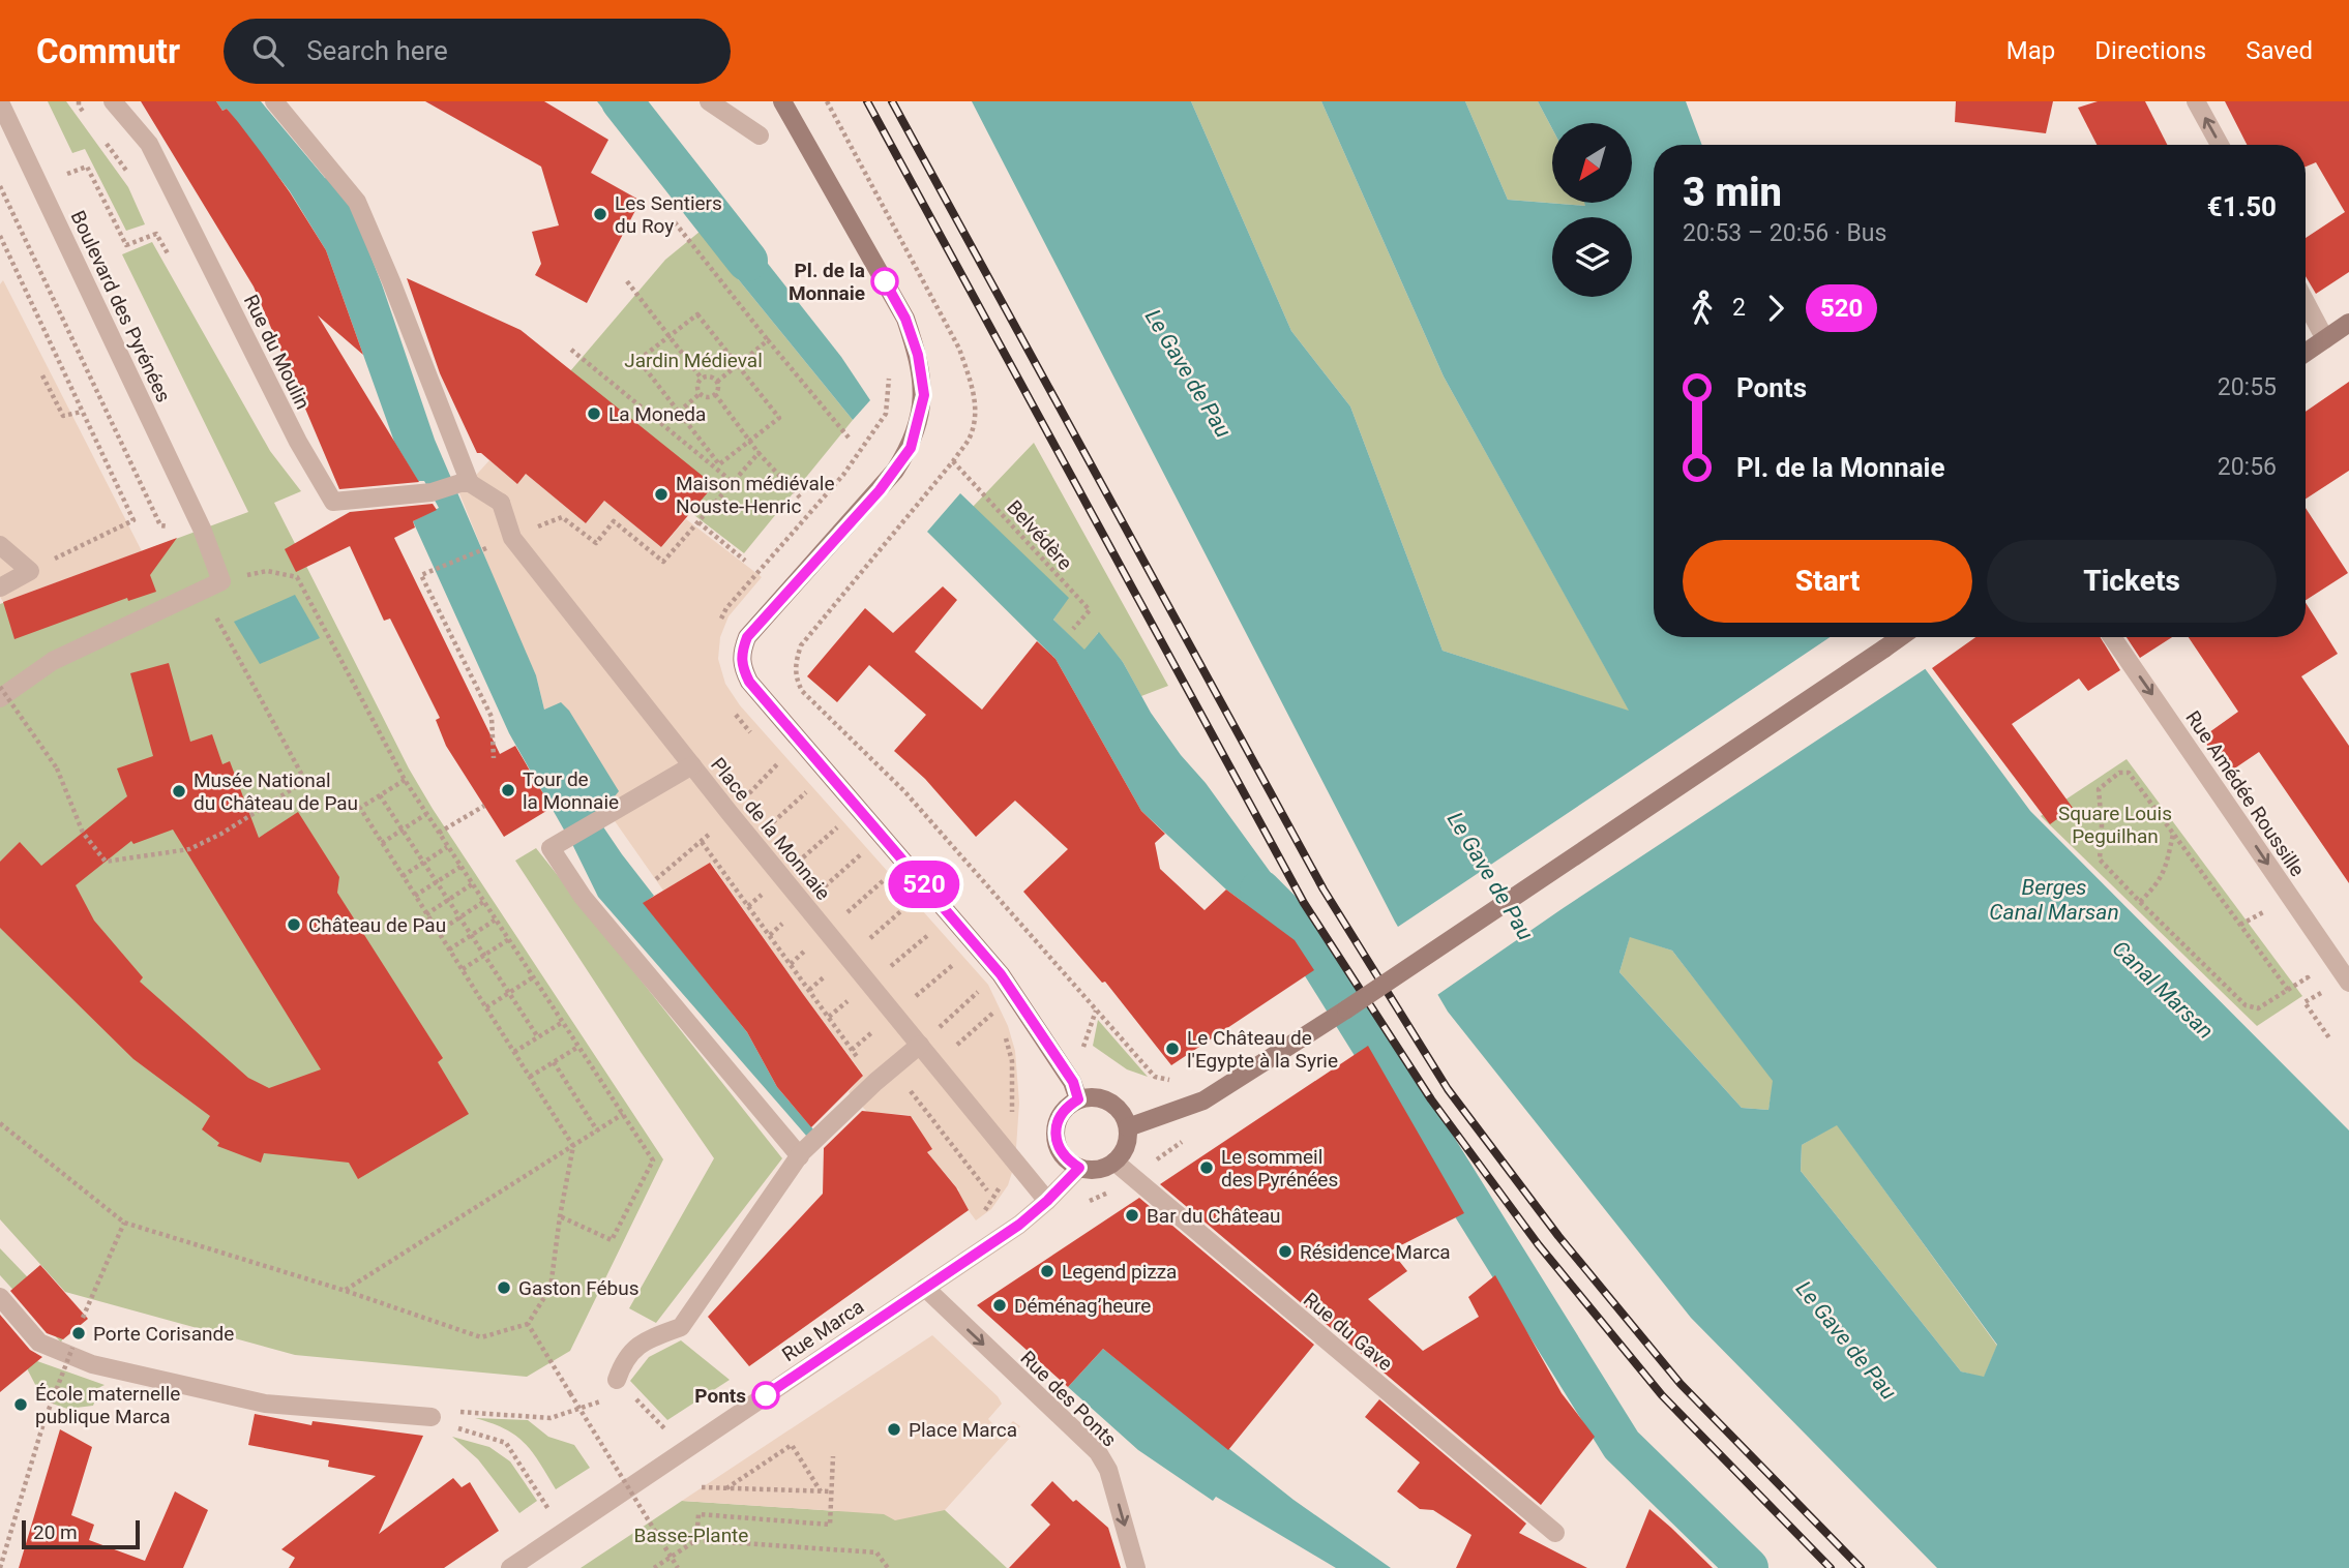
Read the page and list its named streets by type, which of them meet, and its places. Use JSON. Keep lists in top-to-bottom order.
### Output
{
  "streets": {
    "street": [
      "Boulevard des Pyrénées",
      "Rue du Moulin",
      "Rue Amédée Roussille",
      "Place de la Monnaie",
      "Rue Marca",
      "Rue du Gave",
      "Rue des Ponts"
    ],
    "path": ["Belvédère"]
  },
  "crossings": [
    ["Rue du Moulin", "Place de la Monnaie"],
    ["Place de la Monnaie", "Rue Marca"],
    ["Rue Marca", "Rue du Gave"],
    ["Rue Marca", "Rue des Ponts"]
  ],
  "one_way": ["Rue Amédée Roussille", "Rue des Ponts"],
  "water": ["Le Gave de Pau", "Berges Canal Marsan", "Canal Marsan"],
  "parks": ["Jardin Médieval", "Square Louis Peguilhan", "Basse-Plante"],
  "places": [
    "Les Sentiers du Roy",
    "Pl. de la Monnaie",
    "La Moneda",
    "Maison médiévale Nouste-Henric",
    "Tour de la Monnaie",
    "Musée National du Château de Pau",
    "Château de Pau",
    "Le Château de l'Egypte à la Syrie",
    "Le sommeil des Pyrénées",
    "Bar du Château",
    "Résidence Marca",
    "Legend pizza",
    "Gaston Fébus",
    "Déménag’heure",
    "Porte Corisande",
    "Ponts",
    "École maternelle publique Marca",
    "Place Marca"
  ],
  "lines": ["bus line 520"],
  "scale_bar": "20 m",
  "north": "bottom left",
  "page": {
    "header": "Commutr",
    "search": "Search here",
    "nav": ["Map", "Directions", "Saved"],
    "on_map": "520",
    "heading": ["3 min", "20:53 – 20:56 · Bus", "€1.50"],
    "legs": ["2", "520"],
    "list": [
      {
        "name": "Ponts",
        "value": "20:55"
      },
      {
        "name": "Pl. de la Monnaie",
        "value": "20:56"
      }
    ],
    "buttons": ["Start", "Tickets"],
    "scale": "20 m"
  }
}
